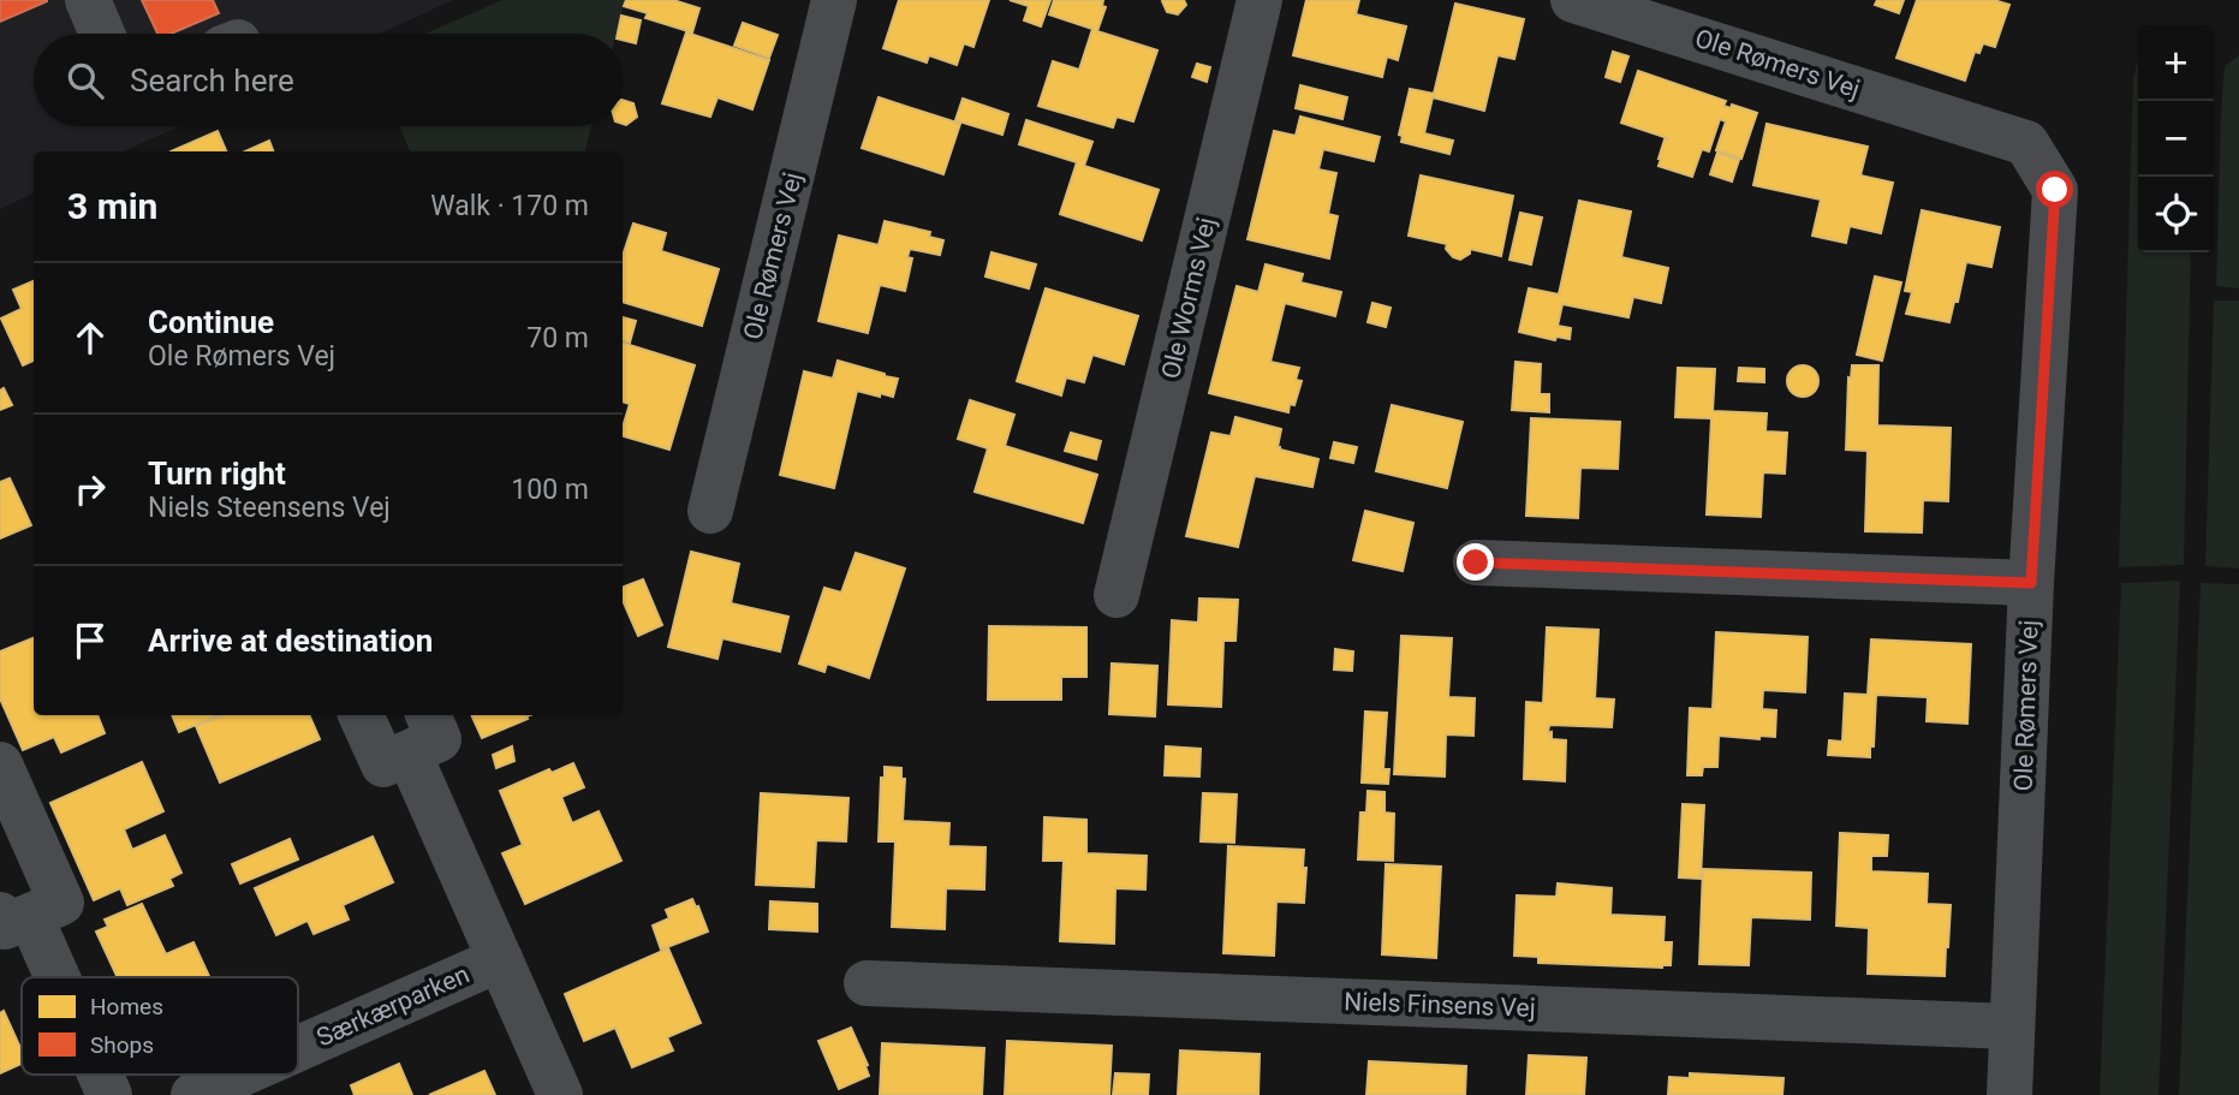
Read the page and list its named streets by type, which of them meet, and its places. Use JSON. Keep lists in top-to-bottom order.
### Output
{
  "streets": {
    "street": [
      "Ole Rømers Vej",
      "Ole Worms Vej",
      "Niels Finsens Vej",
      "Særkærparken"
    ]
  },
  "crossings": [
    ["Ole Rømers Vej", "Niels Finsens Vej"]
  ],
  "legend": ["Homes", "Shops"],
  "page": {
    "map_buttons": ["+", "−"],
    "search": "Search here",
    "heading": ["3 min", "Walk · 170 m"],
    "list": [
      ["Continue", "Ole Rømers Vej", "70 m"],
      ["Turn right", "Niels Steensens Vej", "100 m"],
      "Arrive at destination"
    ]
  }
}
